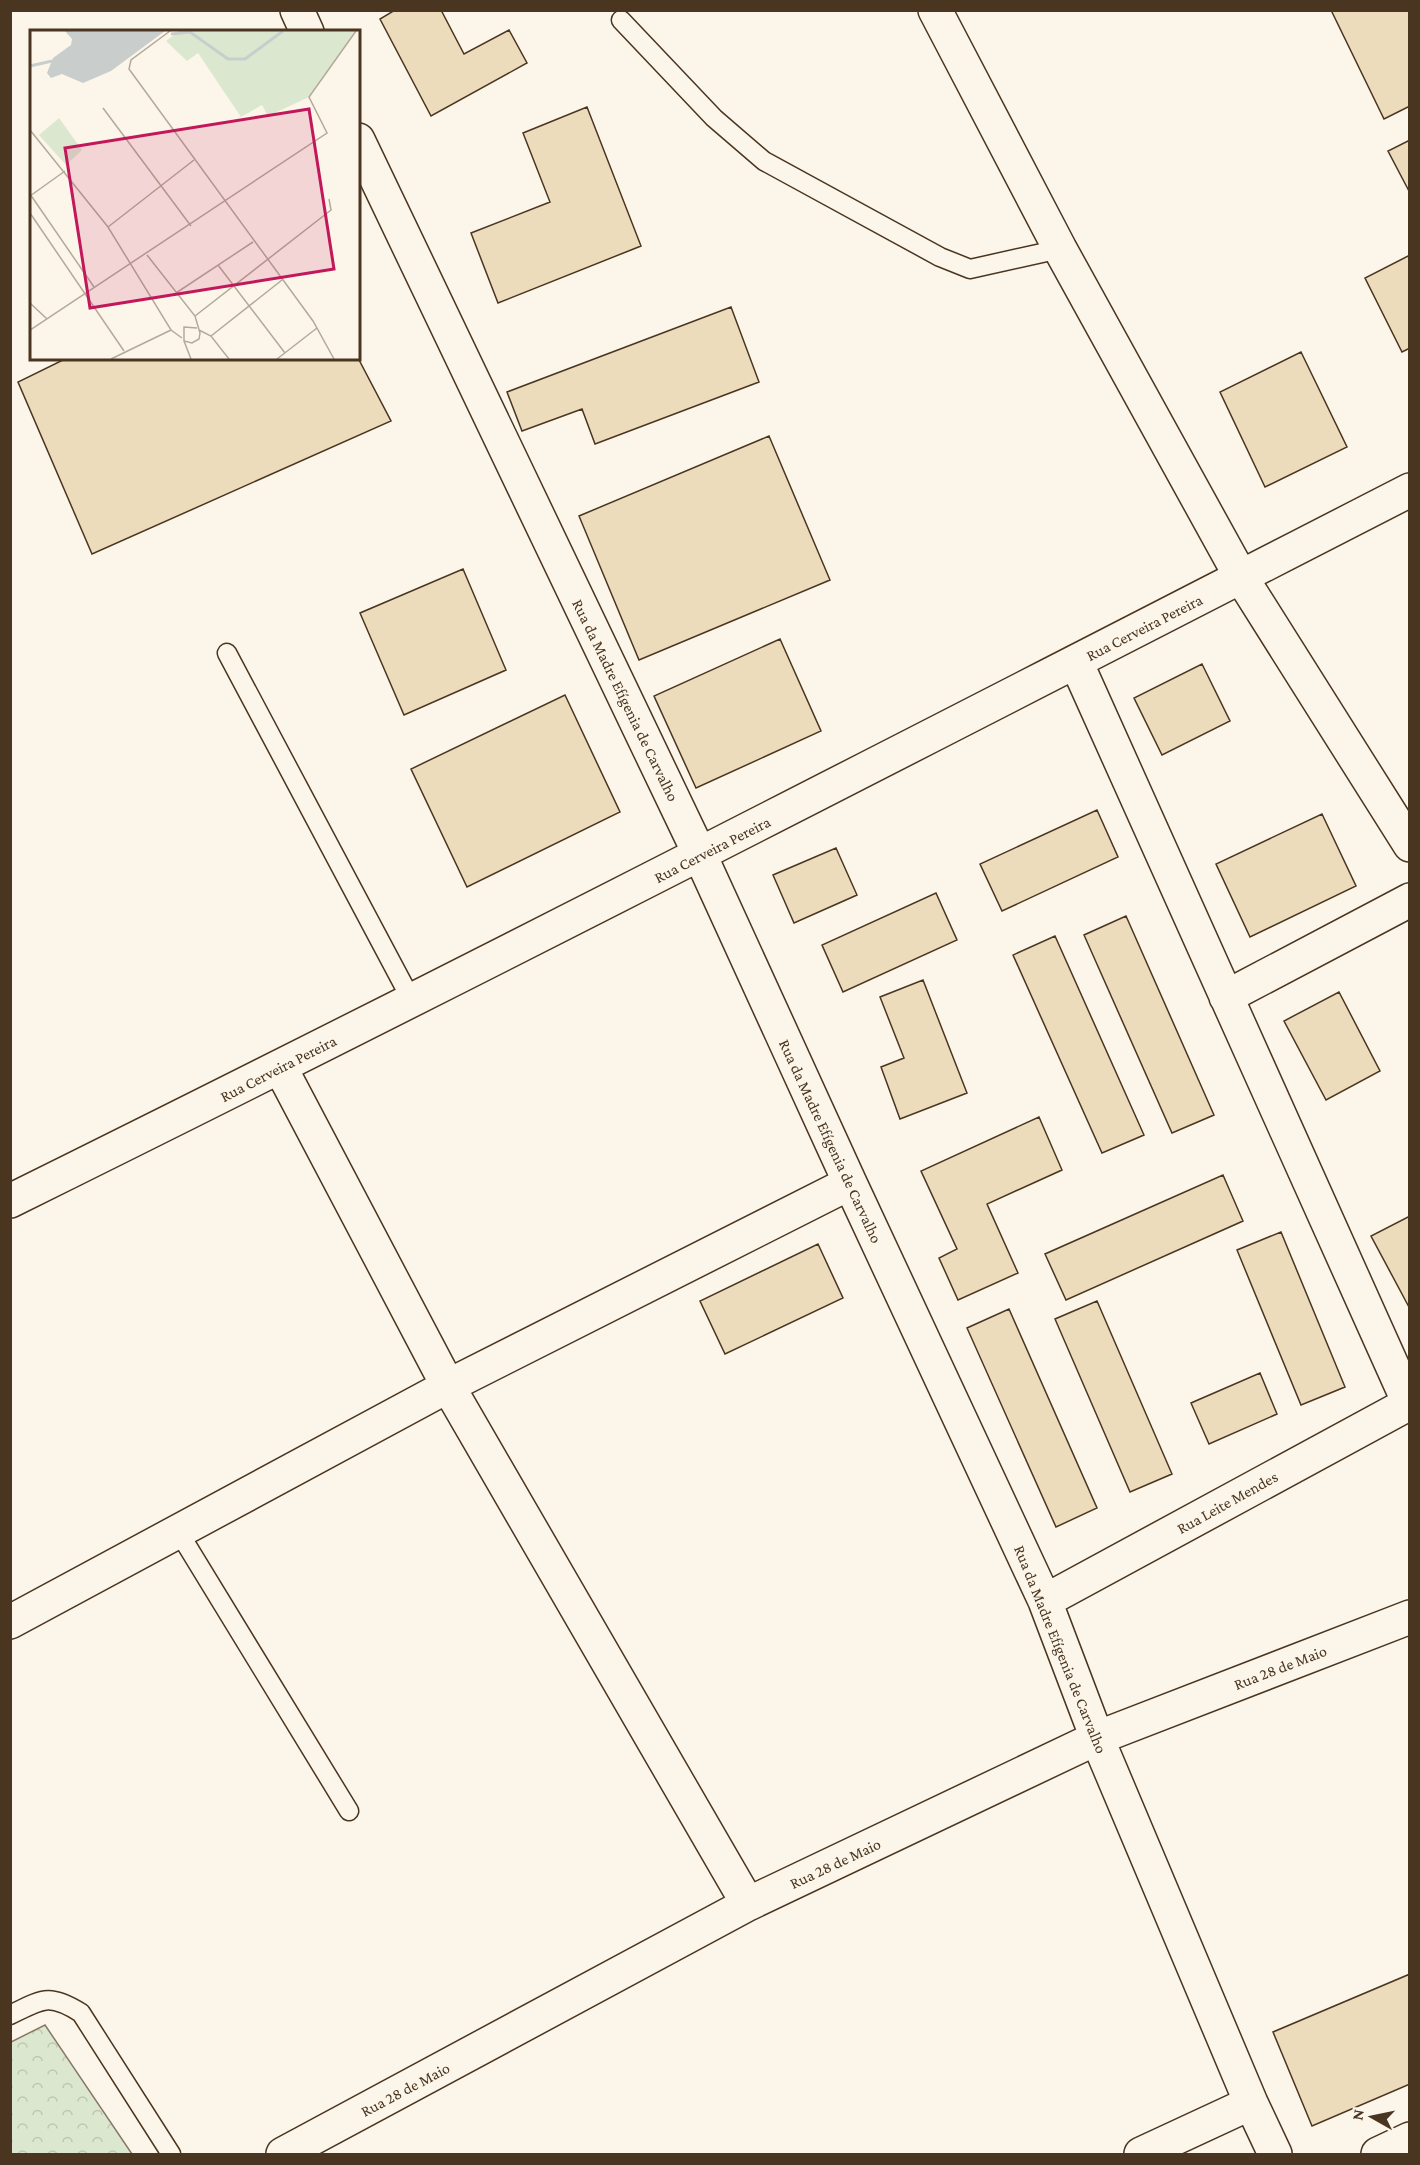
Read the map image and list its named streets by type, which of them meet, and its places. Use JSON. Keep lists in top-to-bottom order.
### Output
{
  "streets": {
    "street": [
      "Rua Cerveira Pereira",
      "Rua da Madre Efígenia de Carvalho",
      "Rua Leite Mendes",
      "Rua 28 de Maio"
    ]
  },
  "crossings": [
    ["Rua Cerveira Pereira", "Rua da Madre Efígenia de Carvalho"],
    ["Rua da Madre Efígenia de Carvalho", "Rua Leite Mendes"],
    ["Rua da Madre Efígenia de Carvalho", "Rua 28 de Maio"]
  ],
  "north": "left"
}
